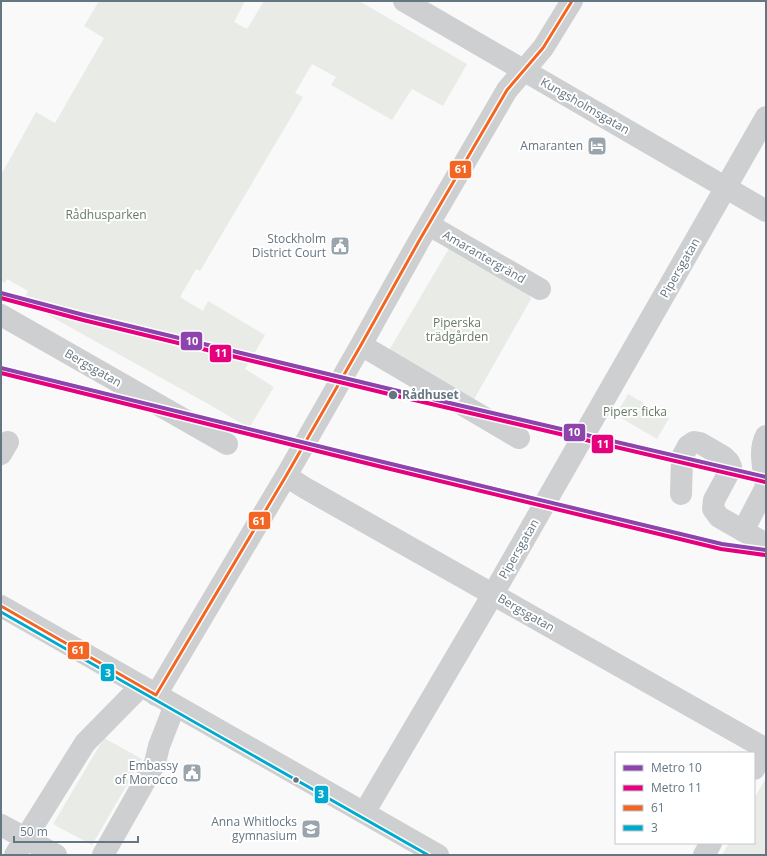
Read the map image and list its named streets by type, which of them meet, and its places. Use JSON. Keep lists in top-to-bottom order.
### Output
{
  "streets": {
    "street": [
      "Kungsholmsgatan",
      "Amarantergränd",
      "Pipersgatan",
      "Bergsgatan"
    ]
  },
  "crossings": [
    ["Kungsholmsgatan", "Pipersgatan"],
    ["Pipersgatan", "Bergsgatan"]
  ],
  "parks": ["Rådhusparken", "Piperska trädgården", "Pipers ficka"],
  "places": {
    "hotel": ["Amaranten"],
    "public building": ["Stockholm District Court", "Embassy of Morocco"],
    "other": ["Rådhuset"],
    "school or university": ["Anna Whitlocks gymnasium"]
  },
  "lines": [
    "transit line 61",
    "metro line 10",
    "metro line 11",
    "transit line 3"
  ],
  "legend": [
    "Metro 10",
    "Metro 11",
    "61",
    "3"
  ],
  "scale_bar": "50 m"
}
